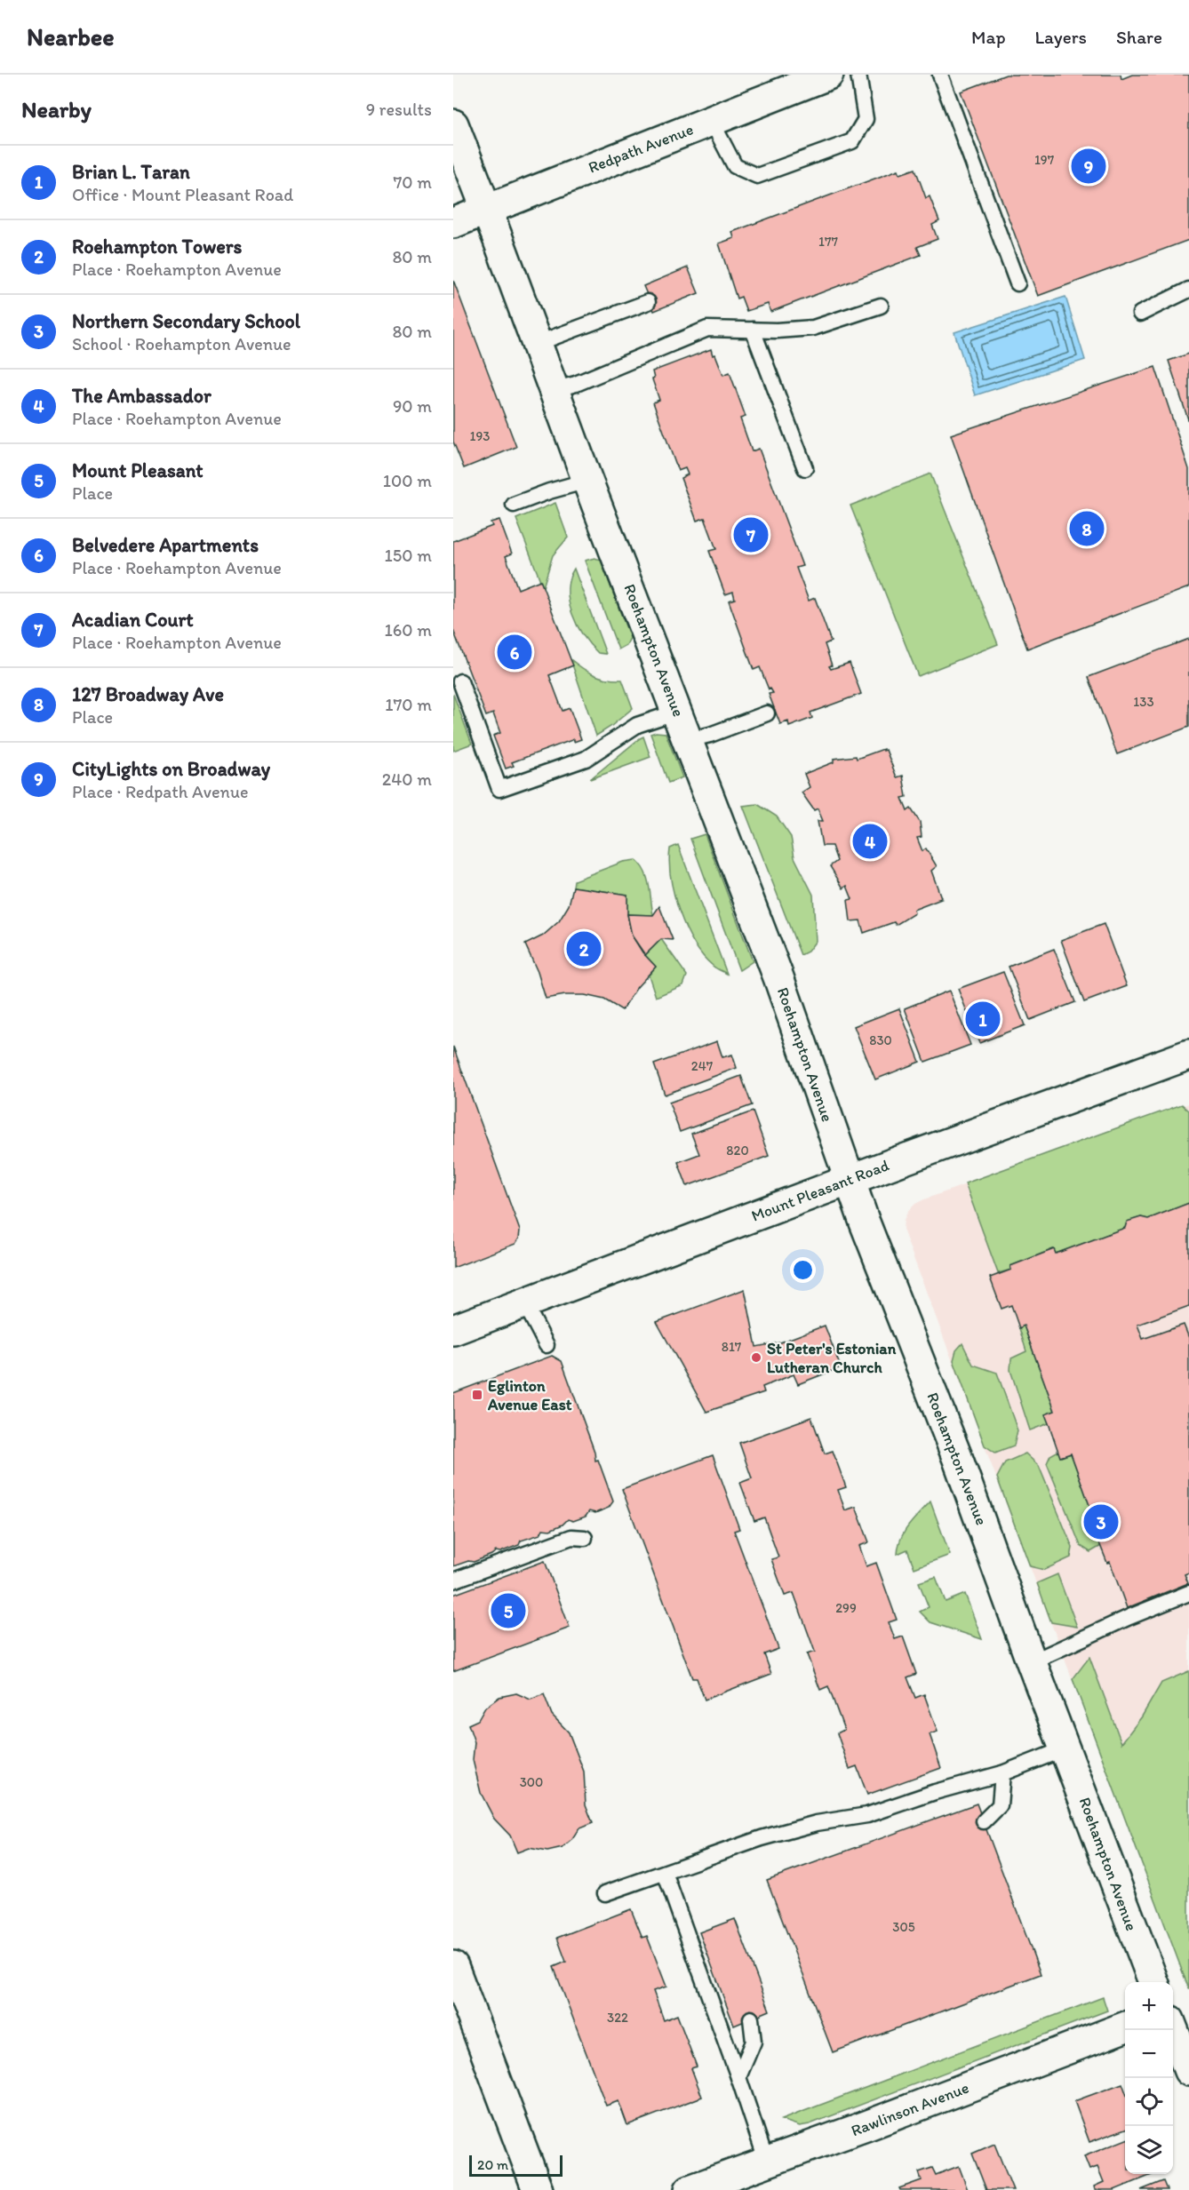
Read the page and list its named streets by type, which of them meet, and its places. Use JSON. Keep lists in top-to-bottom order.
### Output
{
  "streets": {
    "street": [
      "Redpath Avenue",
      "Roehampton Avenue",
      "Mount Pleasant Road",
      "Rawlinson Avenue"
    ]
  },
  "crossings": [
    ["Redpath Avenue", "Roehampton Avenue"],
    ["Roehampton Avenue", "Mount Pleasant Road"]
  ],
  "places": {
    "other": ["St Peter's Estonian Lutheran Church"],
    "transit": ["Eglinton Avenue East"]
  },
  "house_numbers": [
    "197",
    "177",
    "193",
    "133",
    "830",
    "247",
    "820",
    "817",
    "299",
    "300",
    "305",
    "322"
  ],
  "scale_bar": "20 m",
  "page": {
    "header": "Nearbee",
    "nav": ["Map", "Layers", "Share"],
    "heading": ["Nearby", "9 results"],
    "list": [
      {
        "mark": "1",
        "name": "Brian L. Taran",
        "note": "Office · Mount Pleasant Road",
        "value": "70 m"
      },
      {
        "mark": "2",
        "name": "Roehampton Towers",
        "note": "Place · Roehampton Avenue",
        "value": "80 m"
      },
      {
        "mark": "3",
        "name": "Northern Secondary School",
        "note": "School · Roehampton Avenue",
        "value": "80 m"
      },
      {
        "mark": "4",
        "name": "The Ambassador",
        "note": "Place · Roehampton Avenue",
        "value": "90 m"
      },
      {
        "mark": "5",
        "name": "Mount Pleasant",
        "note": "Place",
        "value": "100 m"
      },
      {
        "mark": "6",
        "name": "Belvedere Apartments",
        "note": "Place · Roehampton Avenue",
        "value": "150 m"
      },
      {
        "mark": "7",
        "name": "Acadian Court",
        "note": "Place · Roehampton Avenue",
        "value": "160 m"
      },
      {
        "mark": "8",
        "name": "127 Broadway Ave",
        "note": "Place",
        "value": "170 m"
      },
      {
        "mark": "9",
        "name": "CityLights on Broadway",
        "note": "Place · Redpath Avenue",
        "value": "240 m"
      }
    ],
    "pins": [
      "9",
      "8",
      "7",
      "6",
      "4",
      "2",
      "1",
      "3",
      "5"
    ],
    "map_buttons": ["+", "−"],
    "scale": "20 m"
  }
}
